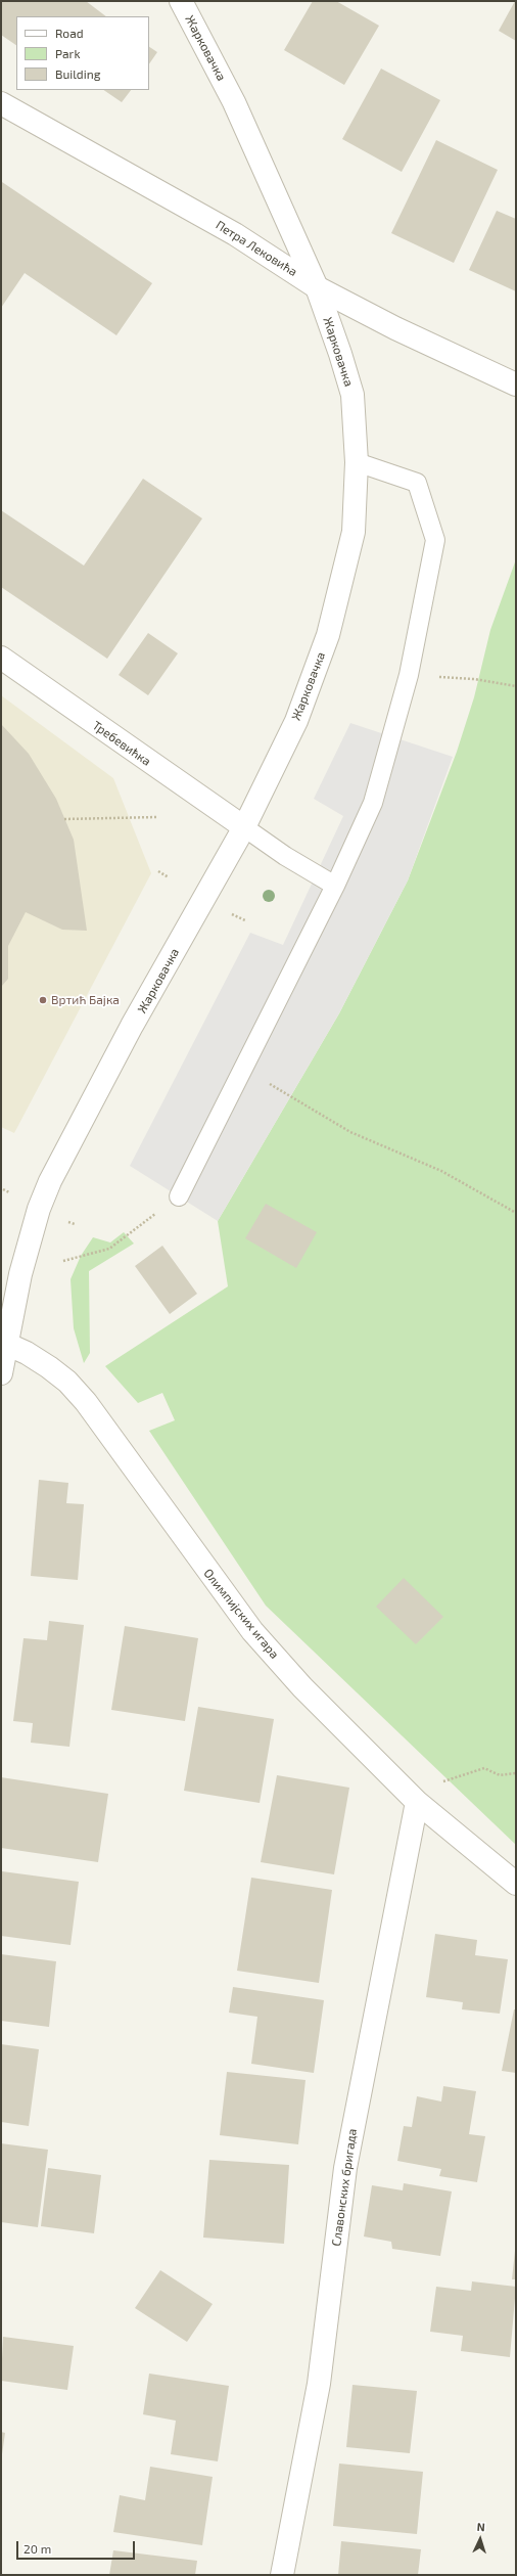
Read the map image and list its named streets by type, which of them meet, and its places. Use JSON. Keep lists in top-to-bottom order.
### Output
{
  "streets": {
    "street": [
      "Жарковачка",
      "Петра Лековића",
      "Требевићка",
      "Олимпијских игара",
      "Славонских бригада"
    ]
  },
  "crossings": [
    ["Жарковачка", "Петра Лековића"],
    ["Жарковачка", "Требевићка"],
    ["Жарковачка", "Олимпијских игара"],
    ["Олимпијских игара", "Славонских бригада"]
  ],
  "places": ["Вртић Бајка"],
  "legend": ["Road", "Park", "Building"],
  "scale_bar": "20 m",
  "north": "top"
}
